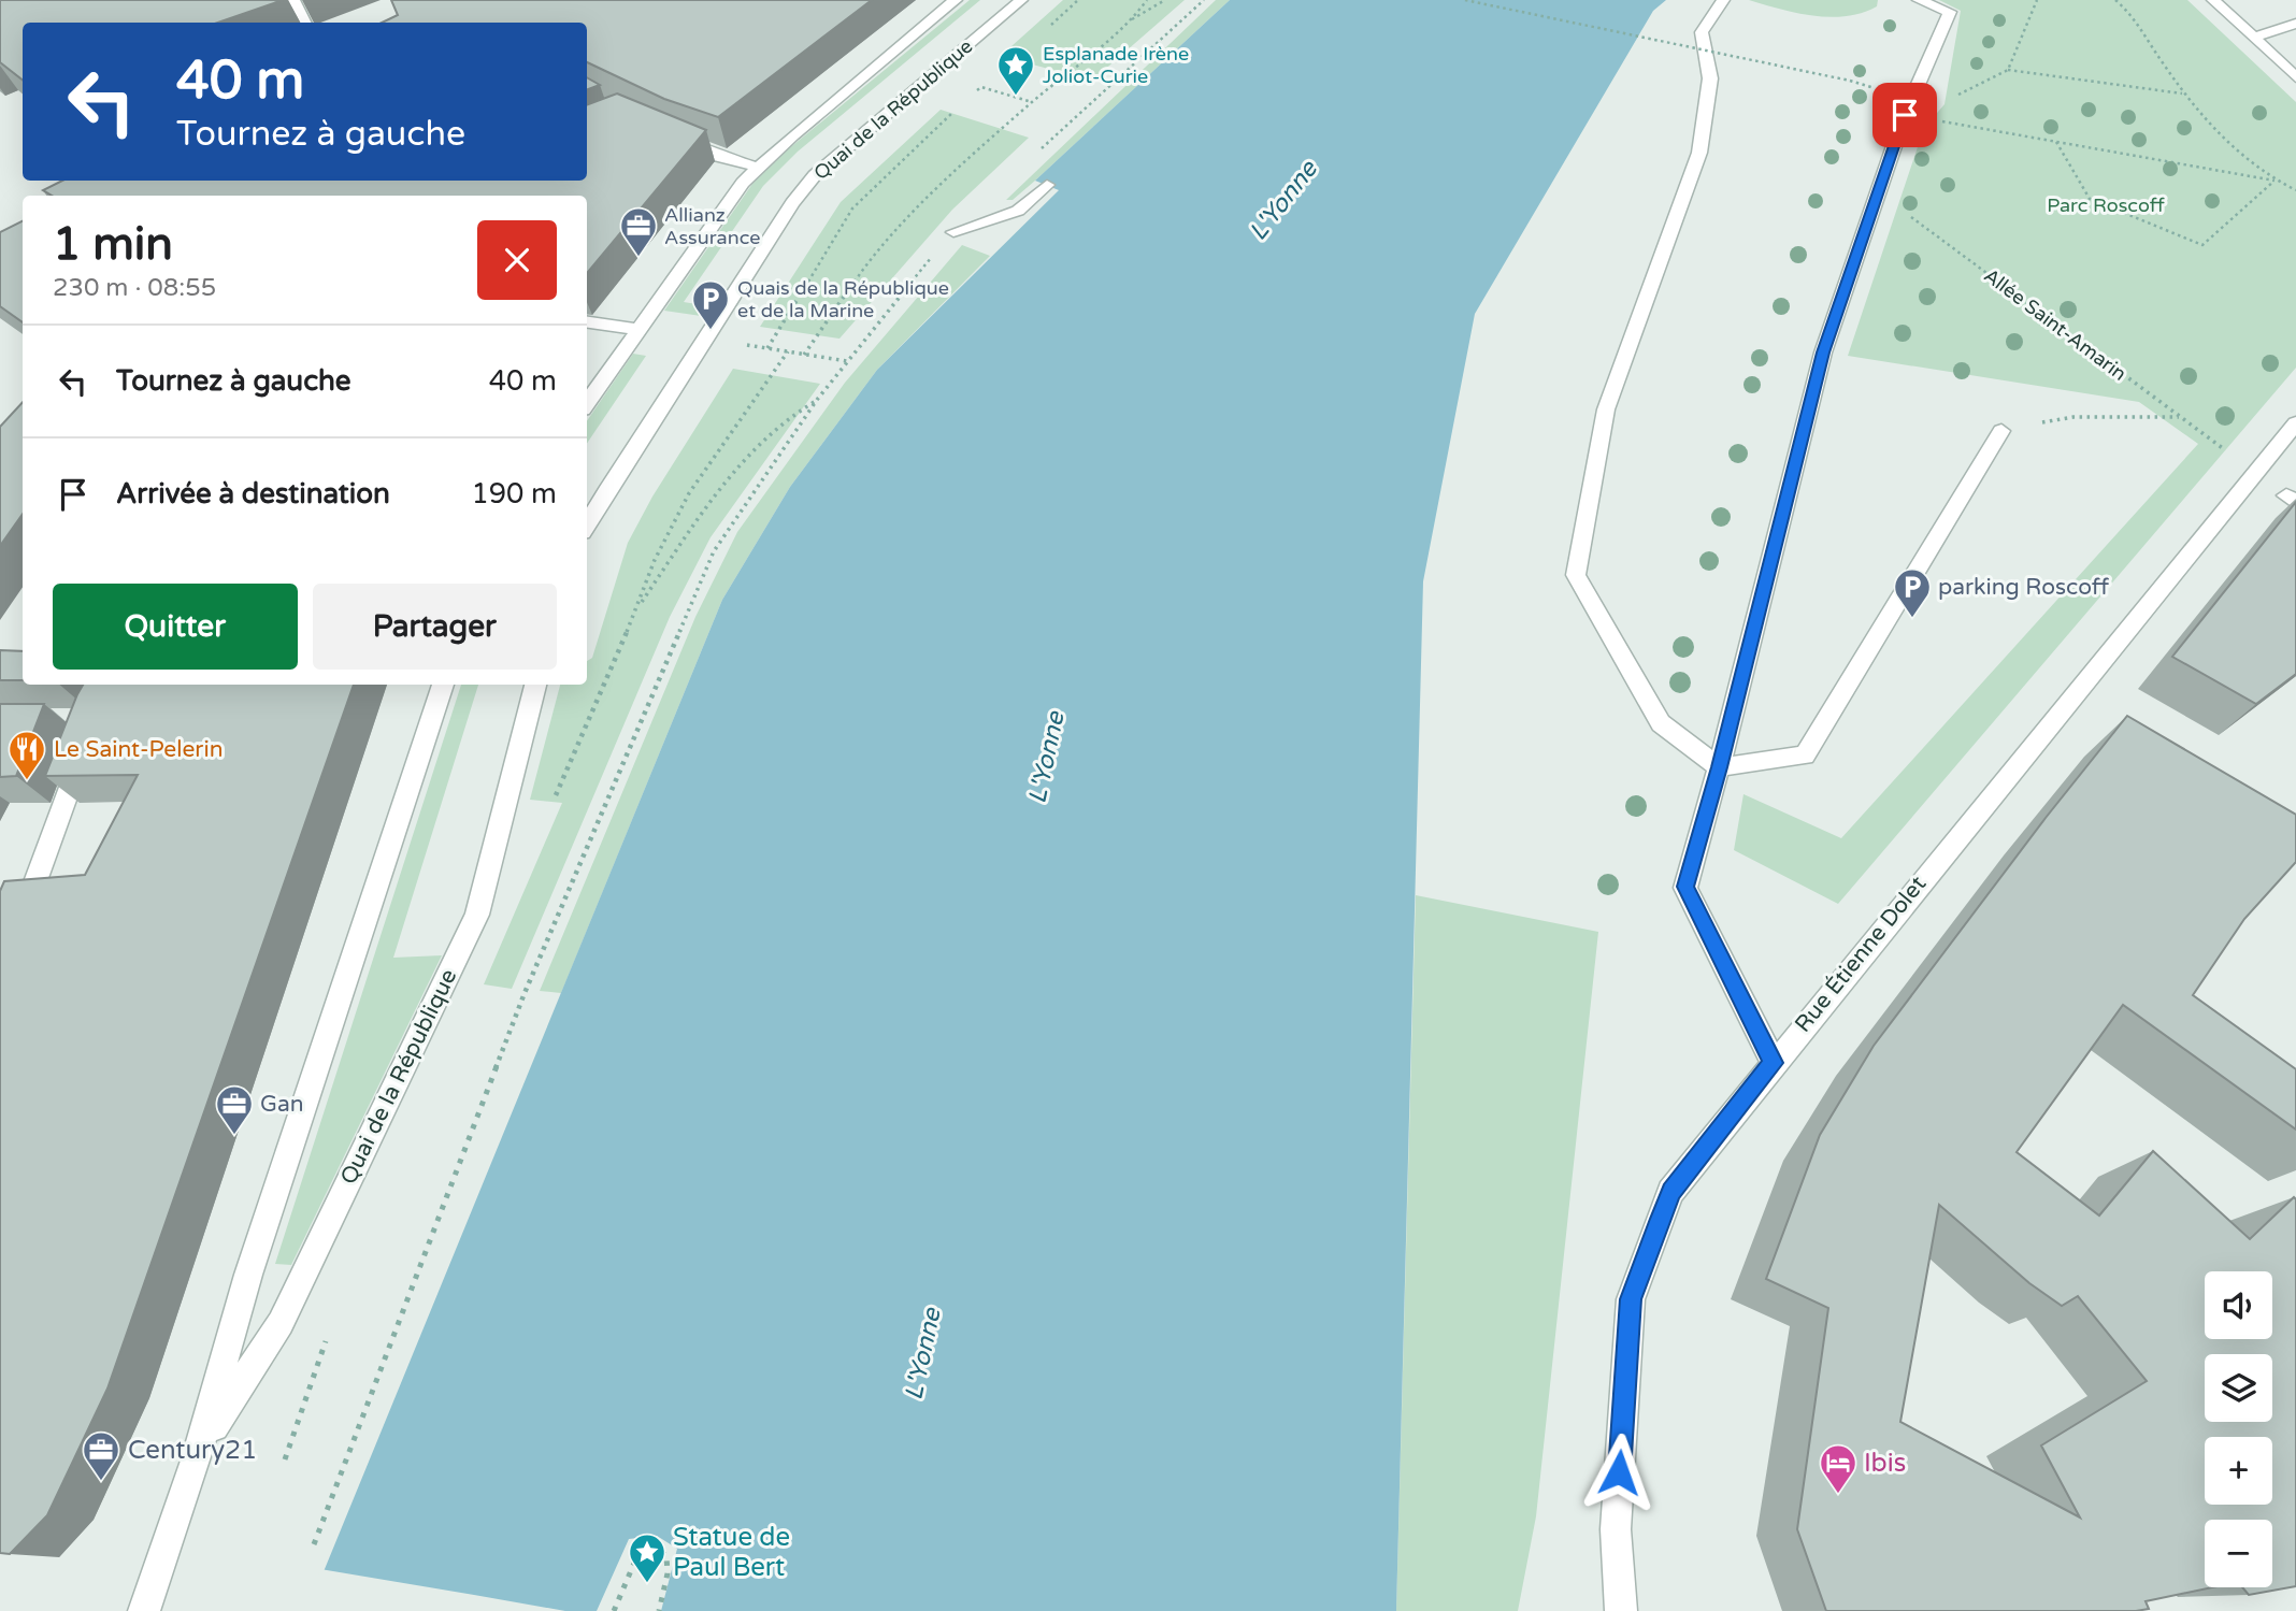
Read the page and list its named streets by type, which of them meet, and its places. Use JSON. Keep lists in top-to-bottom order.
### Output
{
  "streets": {
    "street": ["Quai de la République", "Rue Étienne Dolet"],
    "path": ["Allée Saint-Amarin"]
  },
  "water": ["L'Yonne"],
  "parks": ["Parc Roscoff"],
  "places": {
    "place": ["Esplanade Irène Joliot-Curie", "Statue de Paul Bert"],
    "office": ["Allianz Assurance", "Gan", "Century21"],
    "parking": ["Quais de la République et de la Marine", "parking Roscoff"],
    "restaurant": ["Le Saint-Pelerin"],
    "hotel": ["Ibis"]
  },
  "page": {
    "turn": ["40 m", "Tournez à gauche"],
    "heading": ["1 min", "230 m · 08:55"],
    "list": [
      {
        "name": "Tournez à gauche",
        "value": "40 m"
      },
      {
        "name": "Arrivée à destination",
        "value": "190 m"
      }
    ],
    "buttons": ["Quitter", "Partager"],
    "map_buttons": ["+", "−"]
  }
}
